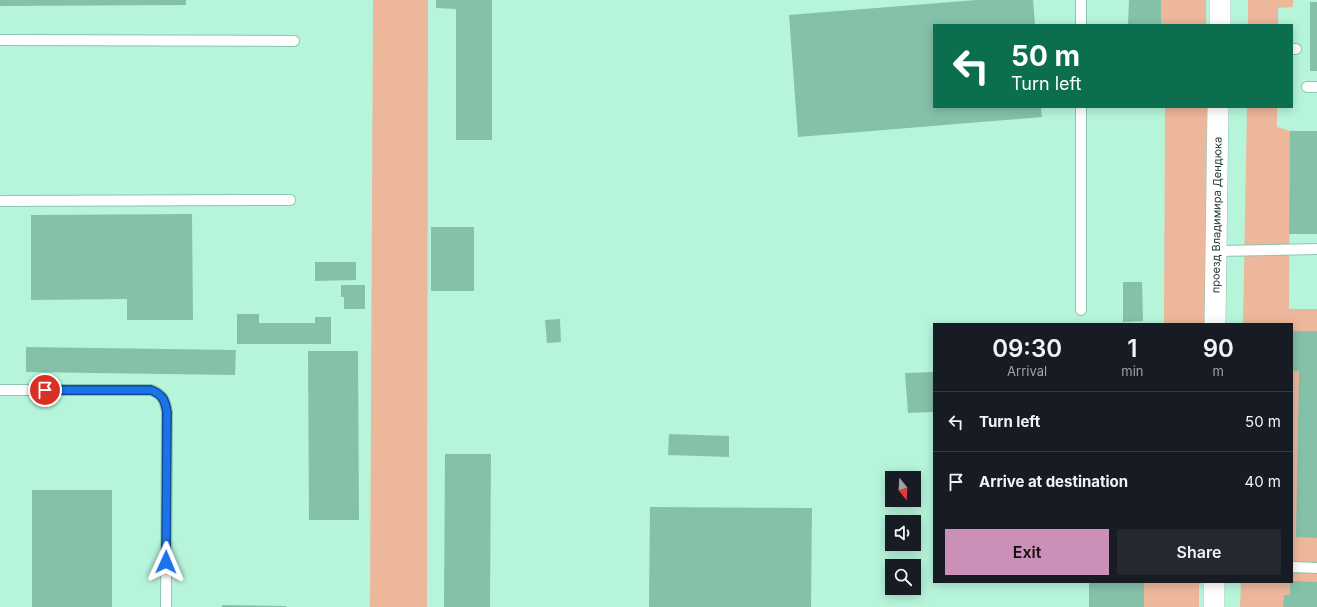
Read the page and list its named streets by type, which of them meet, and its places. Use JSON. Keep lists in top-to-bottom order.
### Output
{
  "streets": {
    "street": ["проезд Владимира Дендюка"]
  },
  "north": "bottom",
  "page": {
    "turn": ["50 m", "Turn left"],
    "eta": [
      "09:30",
      "Arrival",
      "1",
      "min",
      "90",
      "m"
    ],
    "list": [
      {
        "name": "Turn left",
        "value": "50 m"
      },
      {
        "name": "Arrive at destination",
        "value": "40 m"
      }
    ],
    "buttons": ["Exit", "Share"]
  }
}
